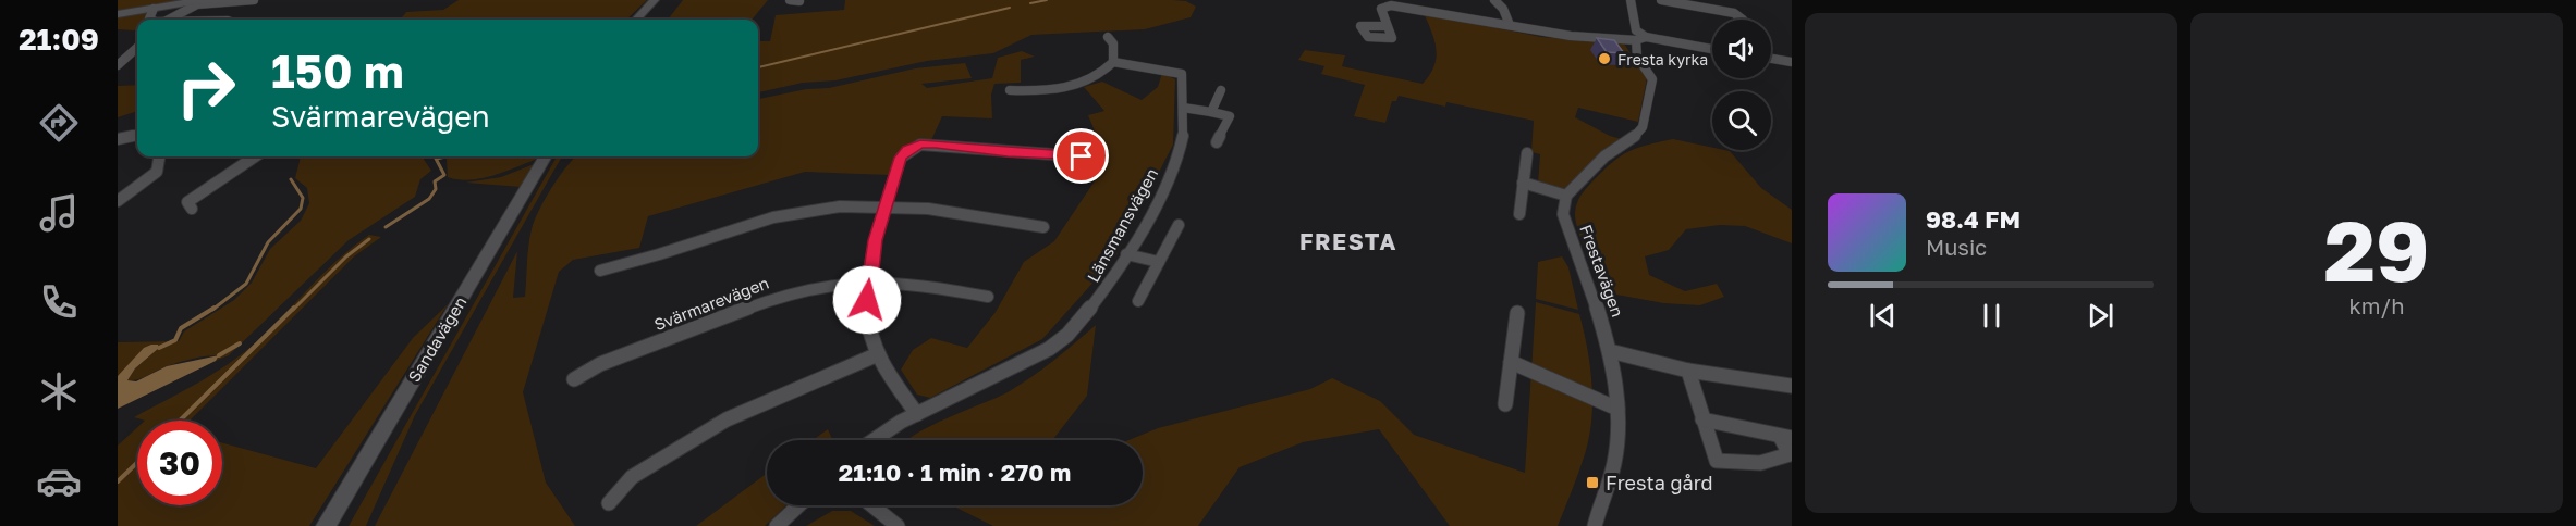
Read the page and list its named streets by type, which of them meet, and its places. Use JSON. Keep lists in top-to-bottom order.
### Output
{
  "streets": {
    "street": [
      "Länsmansvägen",
      "Frestavägen",
      "Svärmarevägen",
      "Sandavägen"
    ]
  },
  "districts": ["FRESTA"],
  "places": {
    "other": ["Fresta kyrka"],
    "transit": ["Fresta gård"]
  },
  "page": {
    "tabs": "21:09",
    "tile": ["29", "km/h"],
    "turn": ["150 m", "Svärmarevägen"],
    "song": ["98.4 FM", "Music"],
    "limit": "30",
    "trip": "21:10 · 1 min · 270 m"
  }
}
